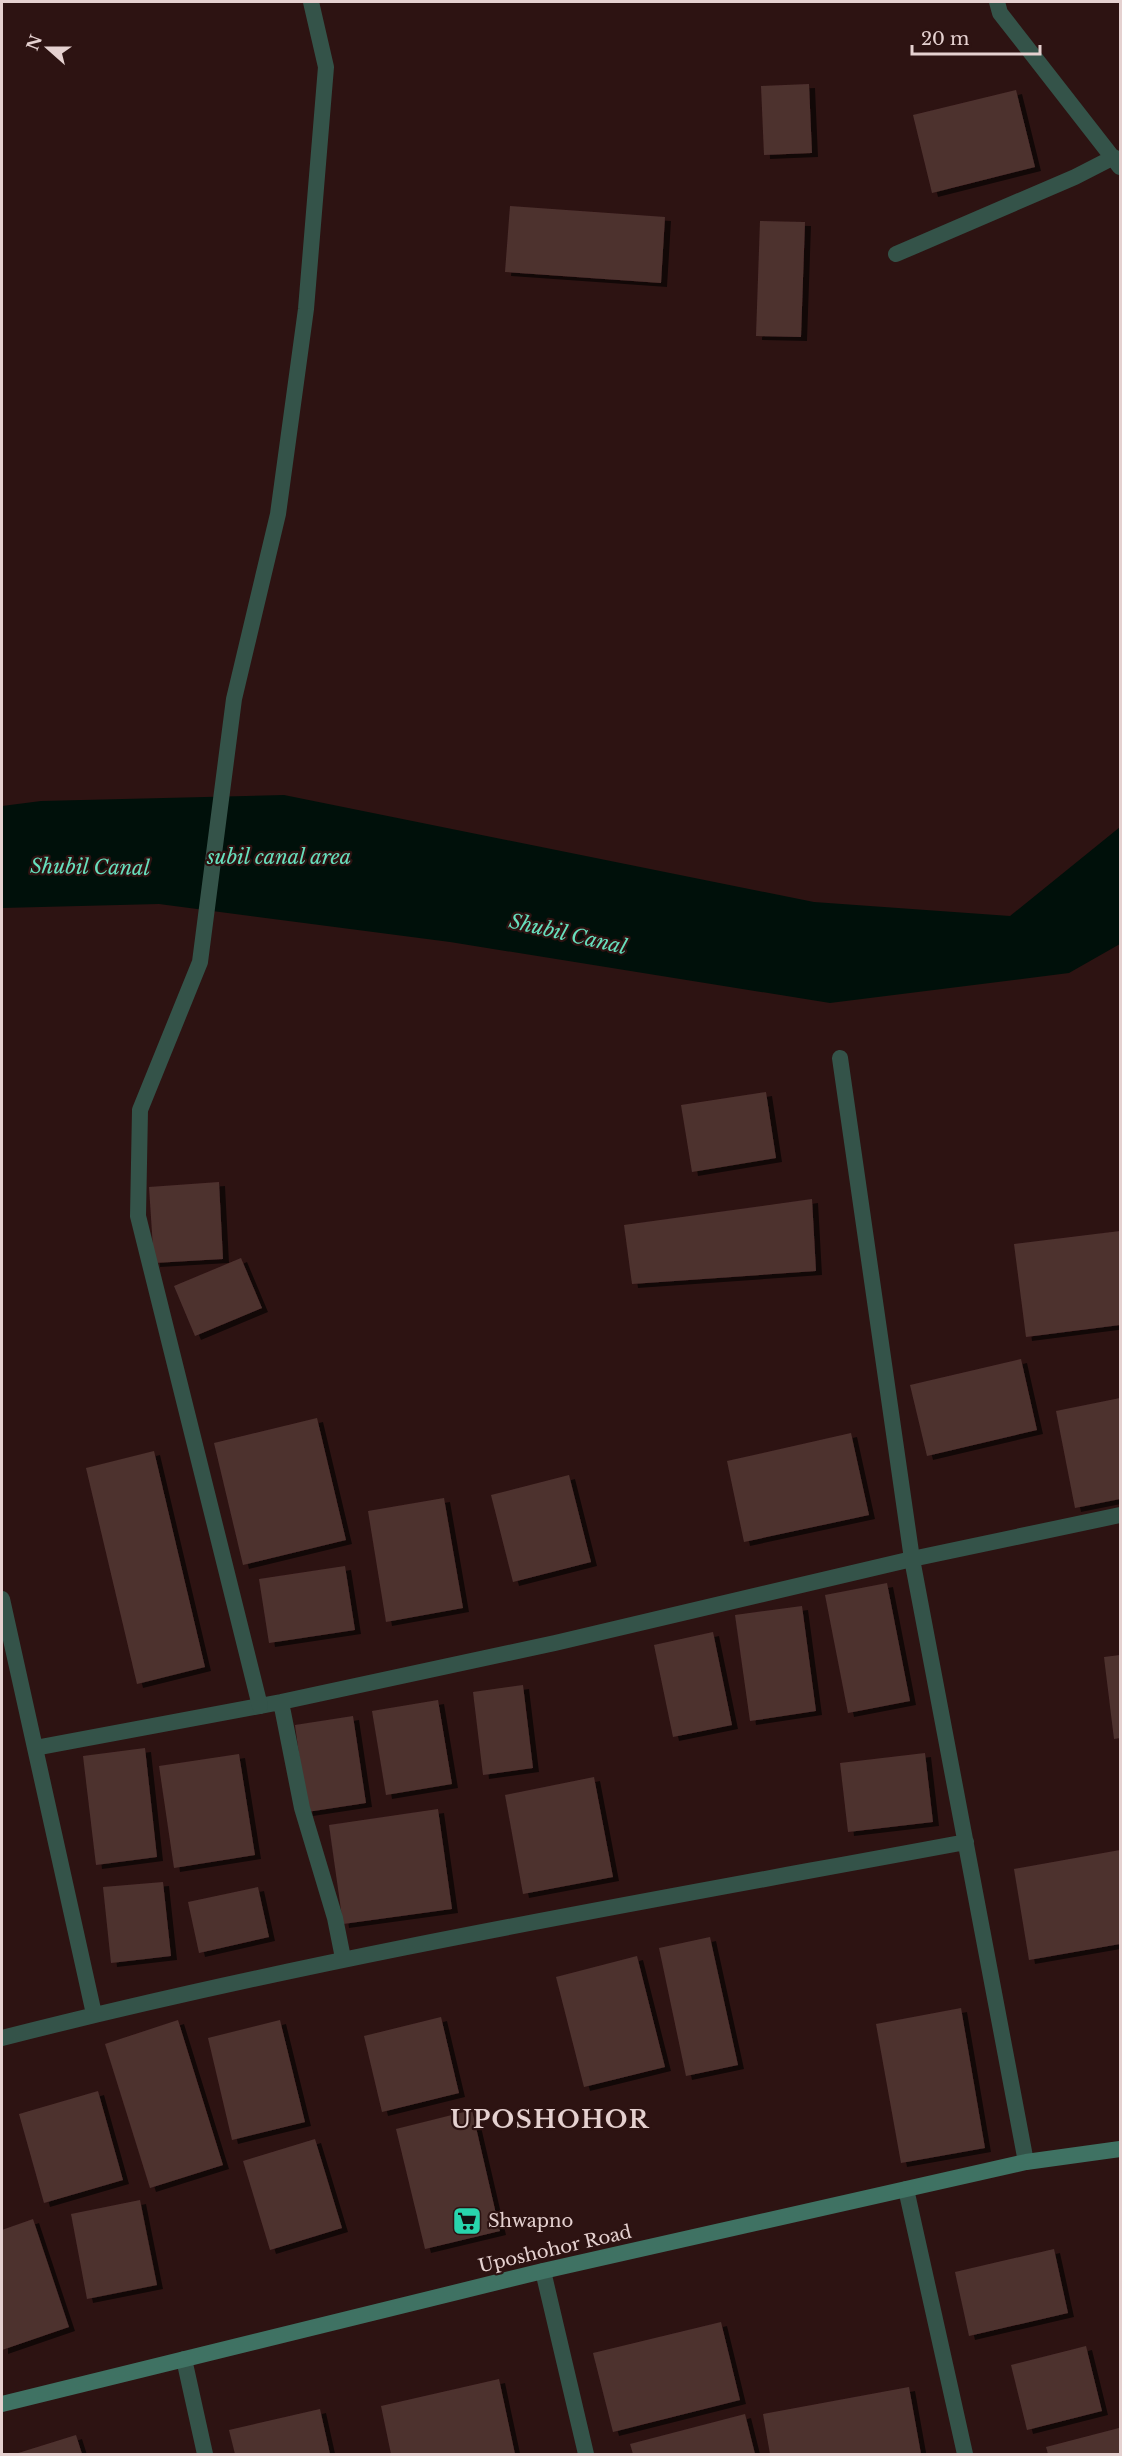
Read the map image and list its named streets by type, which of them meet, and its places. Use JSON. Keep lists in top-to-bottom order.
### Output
{
  "streets": {
    "main road": ["Uposhohor Road"]
  },
  "districts": ["UPOSHOHOR"],
  "water": ["subil canal area", "Shubil Canal"],
  "places": {
    "supermarket": ["Shwapno"]
  },
  "scale_bar": "20 m",
  "north": "left"
}
